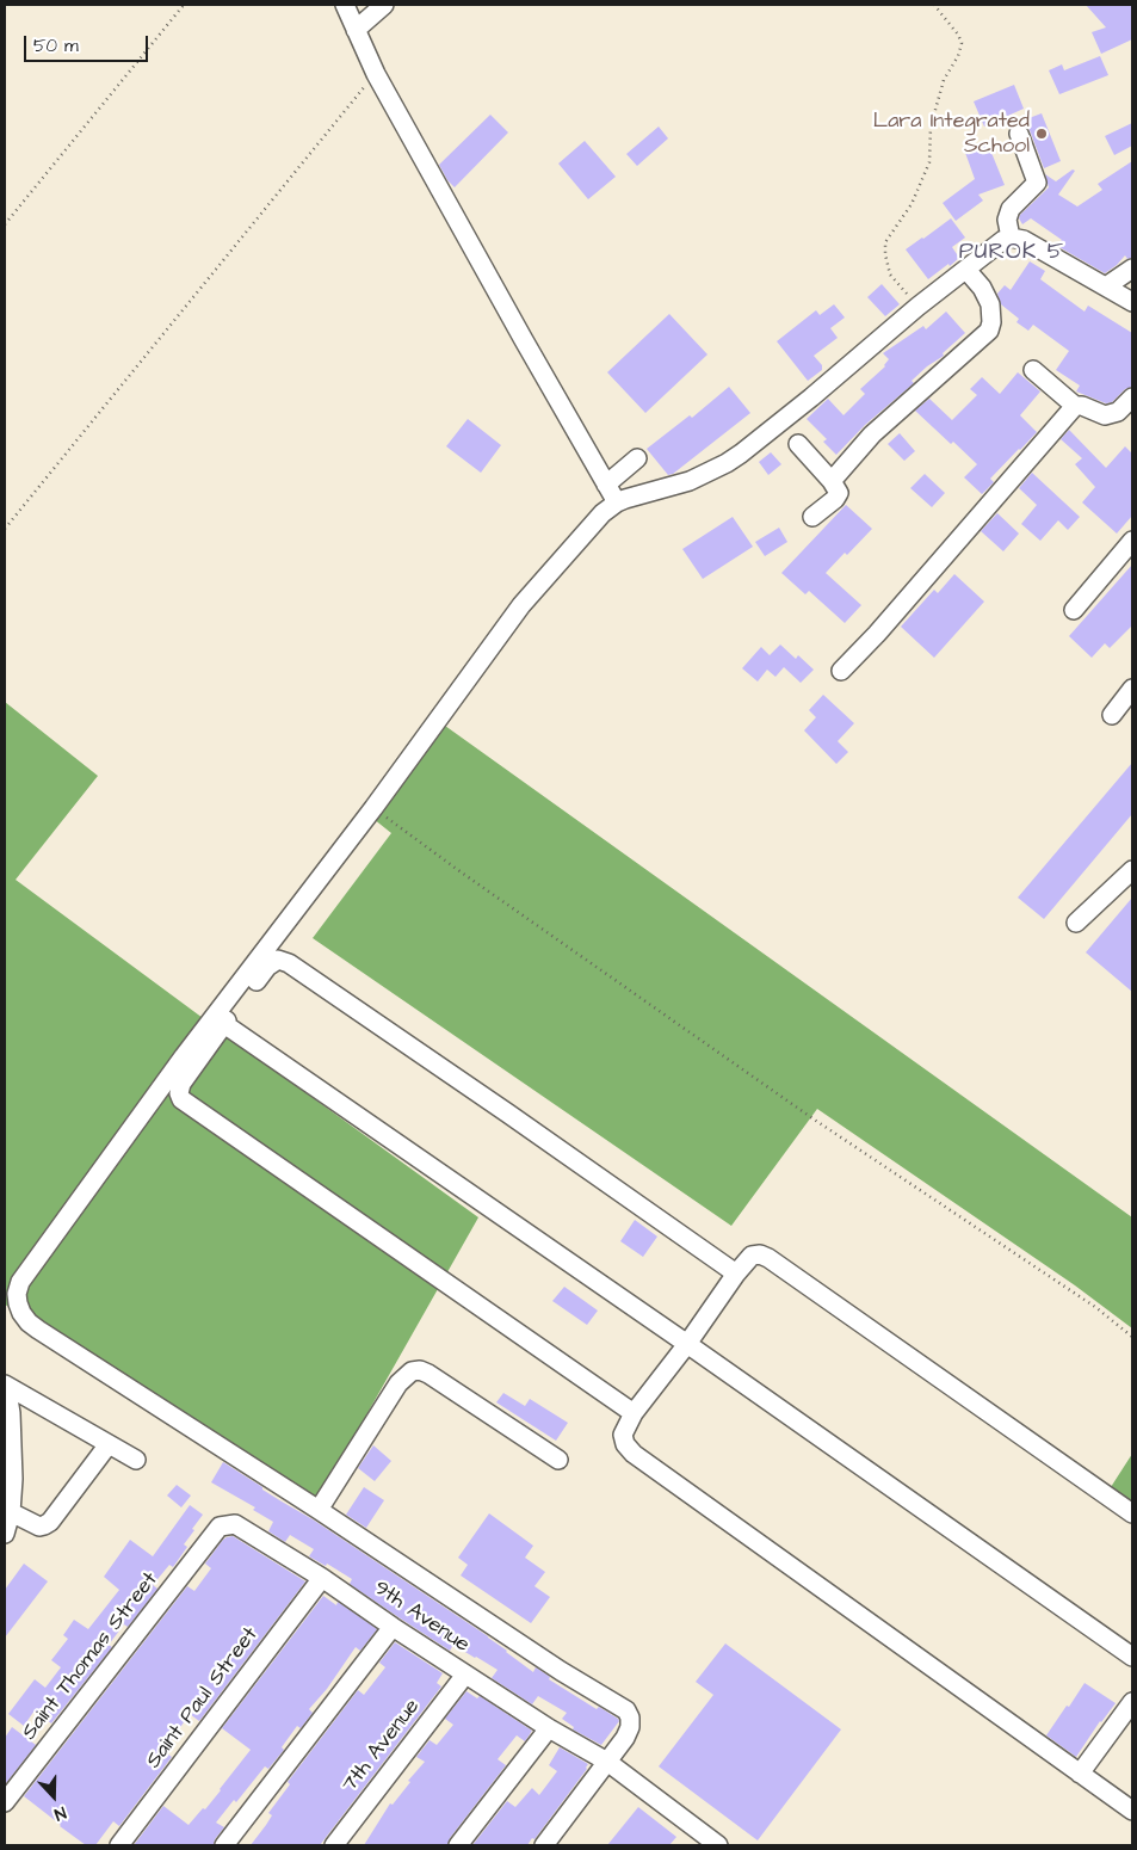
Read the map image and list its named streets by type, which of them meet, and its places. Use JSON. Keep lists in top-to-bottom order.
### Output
{
  "streets": {
    "street": [
      "9th Avenue",
      "Saint Thomas Street",
      "Saint Paul Street",
      "7th Avenue"
    ]
  },
  "crossings": [
    ["9th Avenue", "Saint Thomas Street"],
    ["9th Avenue", "Saint Paul Street"],
    ["9th Avenue", "7th Avenue"]
  ],
  "districts": ["PUROK 5"],
  "places": ["Lara Integrated School"],
  "scale_bar": "50 m",
  "north": "bottom"
}
